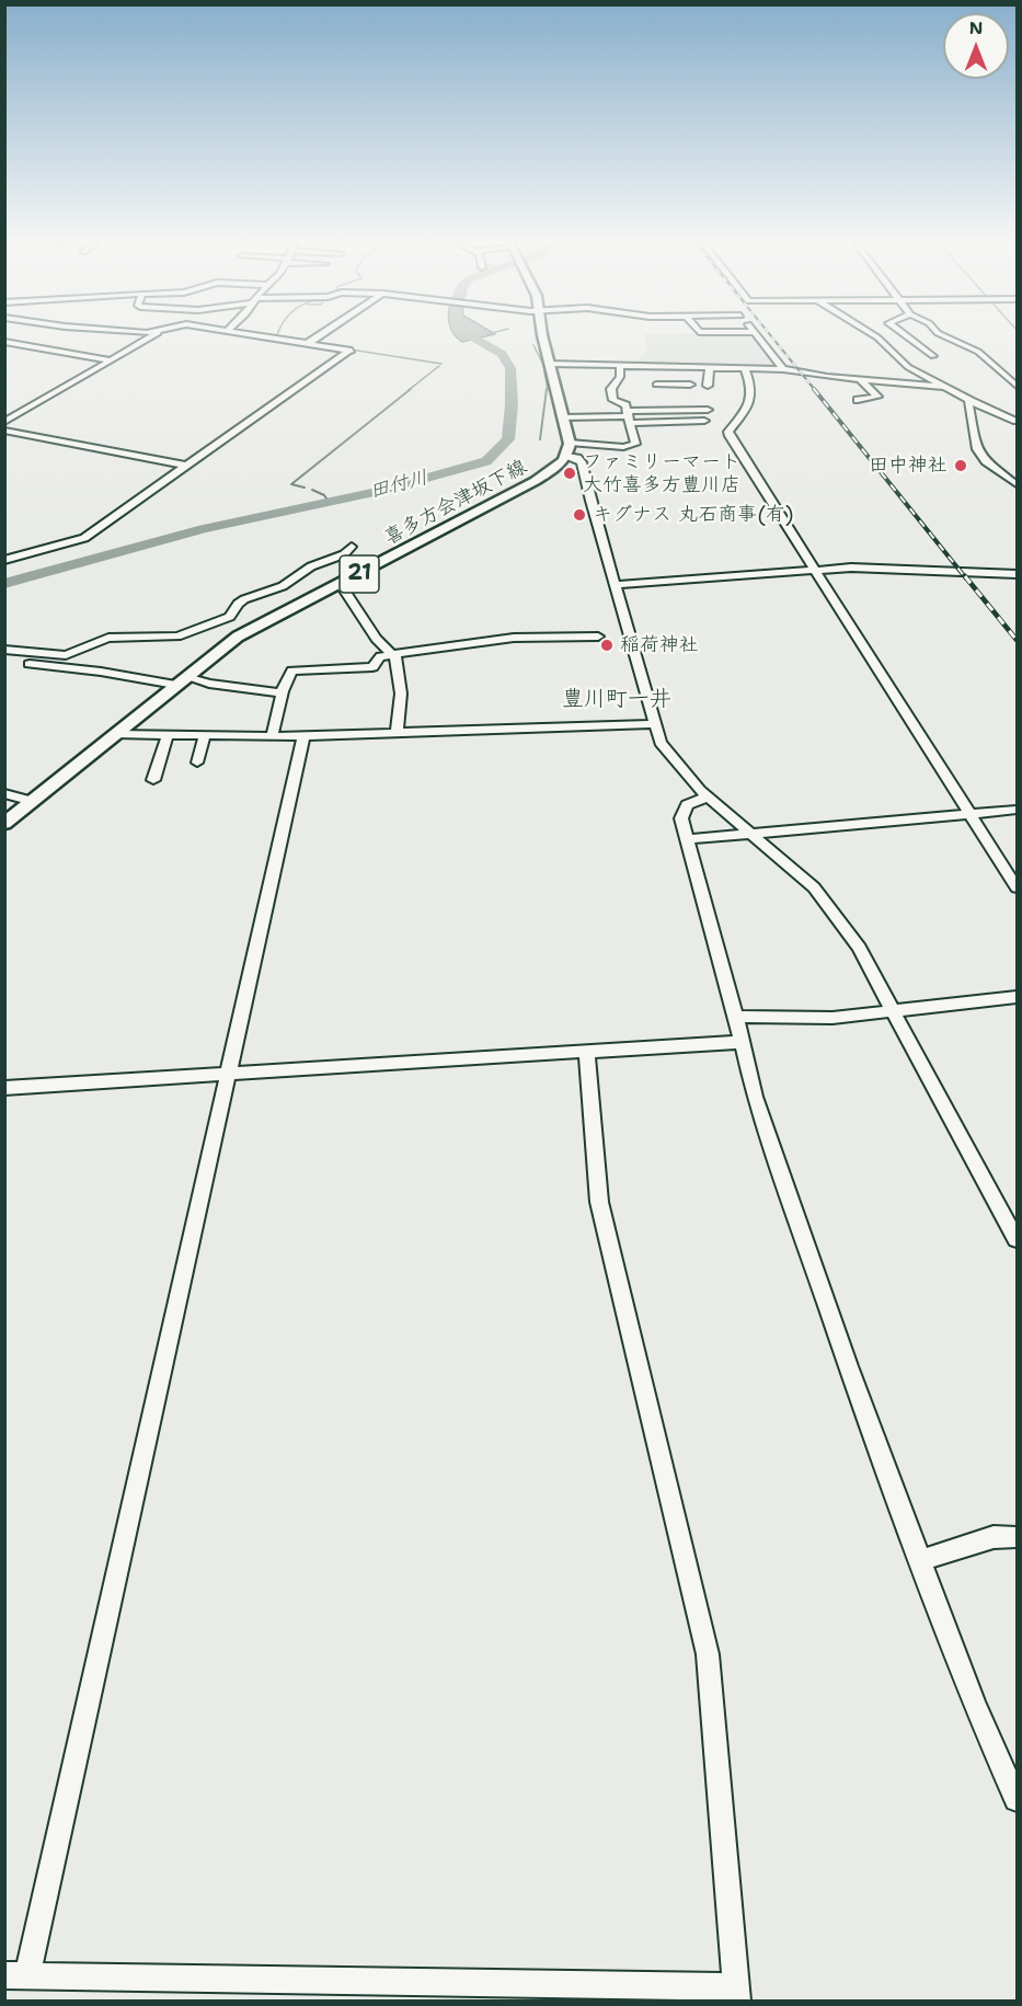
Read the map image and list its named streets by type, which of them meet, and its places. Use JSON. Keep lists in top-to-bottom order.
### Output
{
  "streets": {
    "main road": ["喜多方会津坂下線", "21"]
  },
  "districts": ["豊川町一井"],
  "water": ["田付川"],
  "places": [
    "田中神社",
    "ファミリーマート 大竹喜多方豊川店",
    "キグナス 丸石商事(有)",
    "稲荷神社"
  ],
  "north": "top"
}
